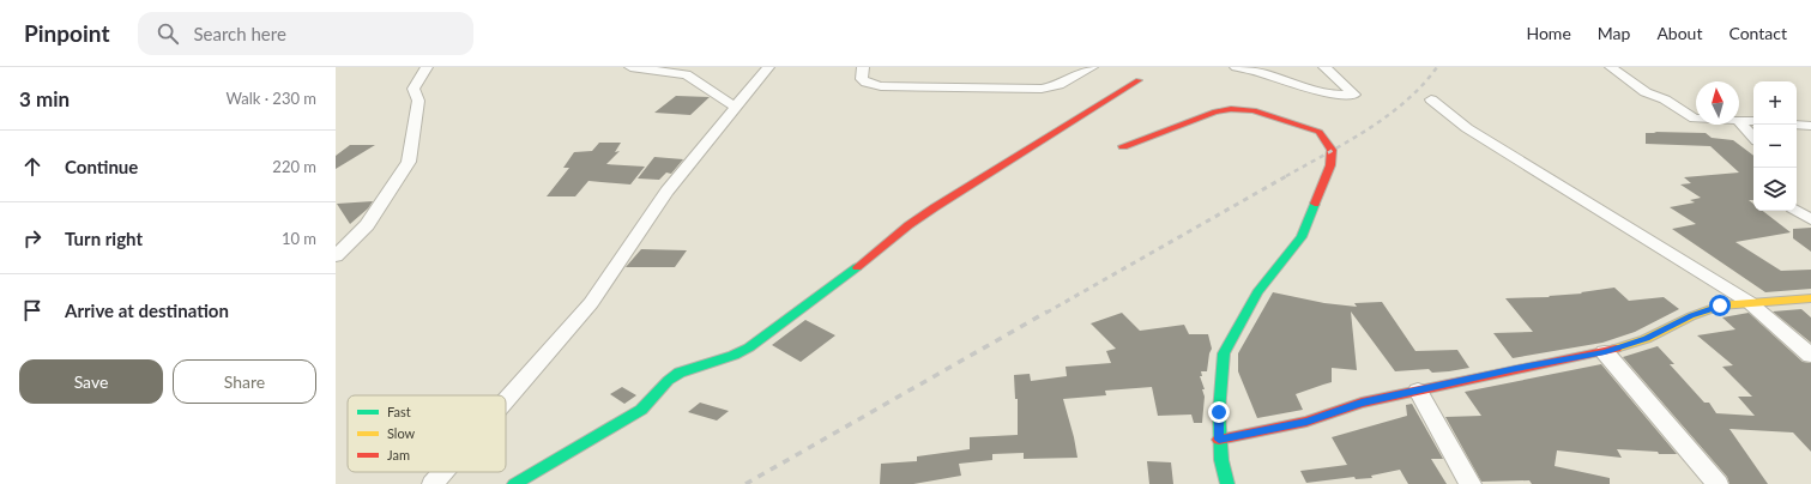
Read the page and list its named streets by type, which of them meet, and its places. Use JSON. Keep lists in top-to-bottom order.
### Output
{
  "legend": ["Fast", "Slow", "Jam"],
  "north": "top",
  "page": {
    "header": "Pinpoint",
    "search": "Search here",
    "nav": [
      "Home",
      "Map",
      "About",
      "Contact"
    ],
    "heading": ["3 min", "Walk · 230 m"],
    "map_buttons": ["+", "−"],
    "list": [
      ["Continue", "220 m"],
      ["Turn right", "10 m"],
      "Arrive at destination"
    ],
    "buttons": ["Save", "Share"]
  }
}
